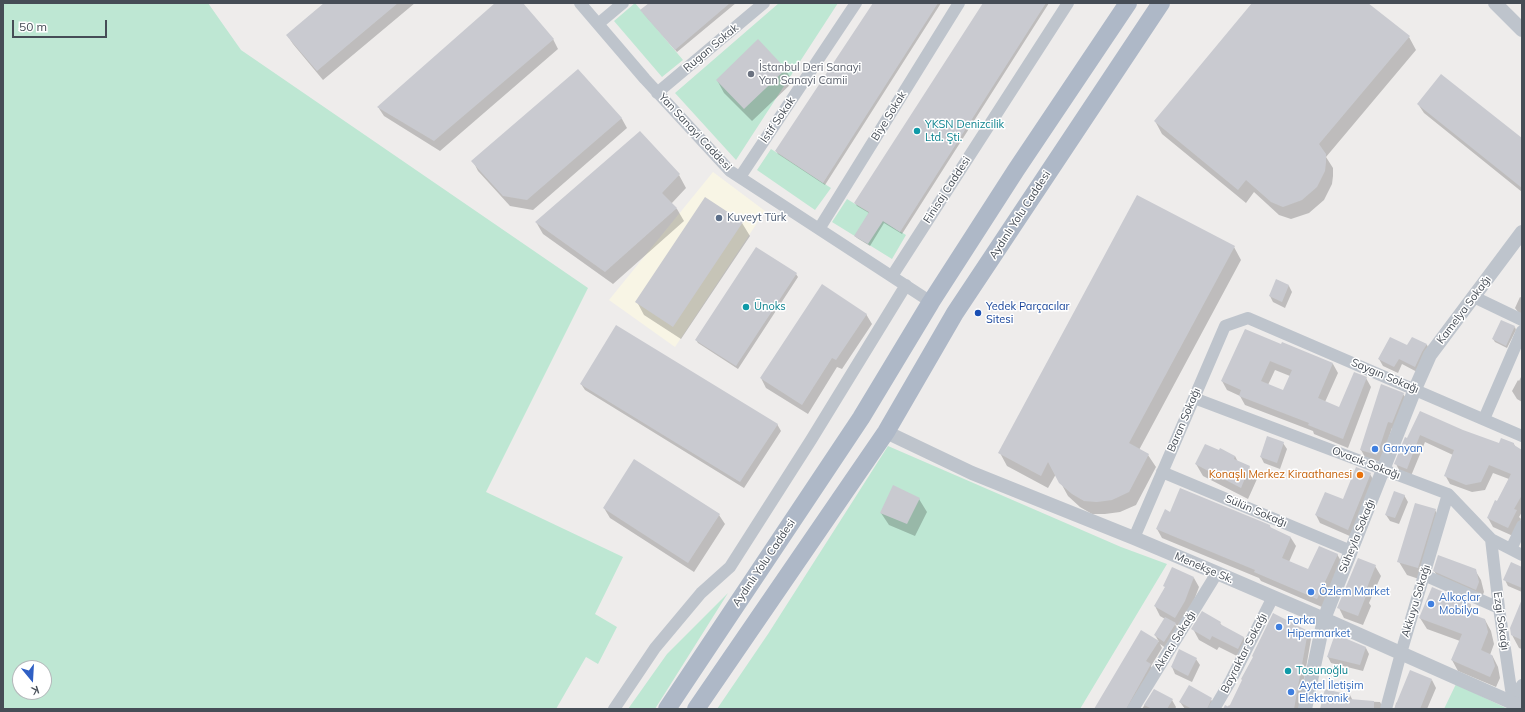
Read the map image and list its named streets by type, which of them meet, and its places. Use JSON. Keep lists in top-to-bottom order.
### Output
{
  "streets": {
    "main road": ["Aydınlı Yolu Caddesi"],
    "street": [
      "Rugan Sokak",
      "Biye Sokak",
      "İstif Sokak",
      "Yan Sanayi Caddesi",
      "Finisaj Caddesi",
      "Kamelya Sokağı",
      "Saygın Sokağı",
      "Baran Sokağı",
      "Ovacık Sokağı",
      "Sülün Sokağı",
      "Süheyla Sokağı",
      "Menekşe Sk.",
      "Akkuyu Sokağı",
      "Ezgi Sokağı",
      "Akıncı Sokağı",
      "Bayraktar Sokağı"
    ]
  },
  "crossings": [
    ["Rugan Sokak", "Yan Sanayi Caddesi"],
    ["Biye Sokak", "Yan Sanayi Caddesi"],
    ["İstif Sokak", "Yan Sanayi Caddesi"],
    ["Yan Sanayi Caddesi", "Finisaj Caddesi"],
    ["Yan Sanayi Caddesi", "Aydınlı Yolu Caddesi"],
    ["Aydınlı Yolu Caddesi", "Menekşe Sk."],
    ["Kamelya Sokağı", "Saygın Sokağı"],
    ["Kamelya Sokağı", "Süheyla Sokağı"],
    ["Saygın Sokağı", "Baran Sokağı"],
    ["Saygın Sokağı", "Süheyla Sokağı"],
    ["Baran Sokağı", "Ovacık Sokağı"],
    ["Baran Sokağı", "Sülün Sokağı"],
    ["Baran Sokağı", "Menekşe Sk."],
    ["Ovacık Sokağı", "Süheyla Sokağı"],
    ["Ovacık Sokağı", "Akkuyu Sokağı"],
    ["Ovacık Sokağı", "Ezgi Sokağı"],
    ["Sülün Sokağı", "Süheyla Sokağı"],
    ["Süheyla Sokağı", "Menekşe Sk."],
    ["Menekşe Sk.", "Akkuyu Sokağı"],
    ["Menekşe Sk.", "Ezgi Sokağı"],
    ["Menekşe Sk.", "Akıncı Sokağı"],
    ["Menekşe Sk.", "Bayraktar Sokağı"]
  ],
  "places": [
    "İstanbul Deri Sanayi Yan Sanayi Camii",
    "YKSN Denizcilik Ltd. Şti.",
    "Kuveyt Türk",
    "Ünoks",
    "Yedek Parçacılar Sitesi",
    "Ganyan",
    "Konaşlı Merkez Kiraathanesi",
    "Özlem Market",
    "Alkoçlar Mobilya",
    "Forka Hipermarket",
    "Tosunoğlu",
    "Aytel İletişim Elektronik"
  ],
  "scale_bar": "50 m",
  "north": "bottom"
}
